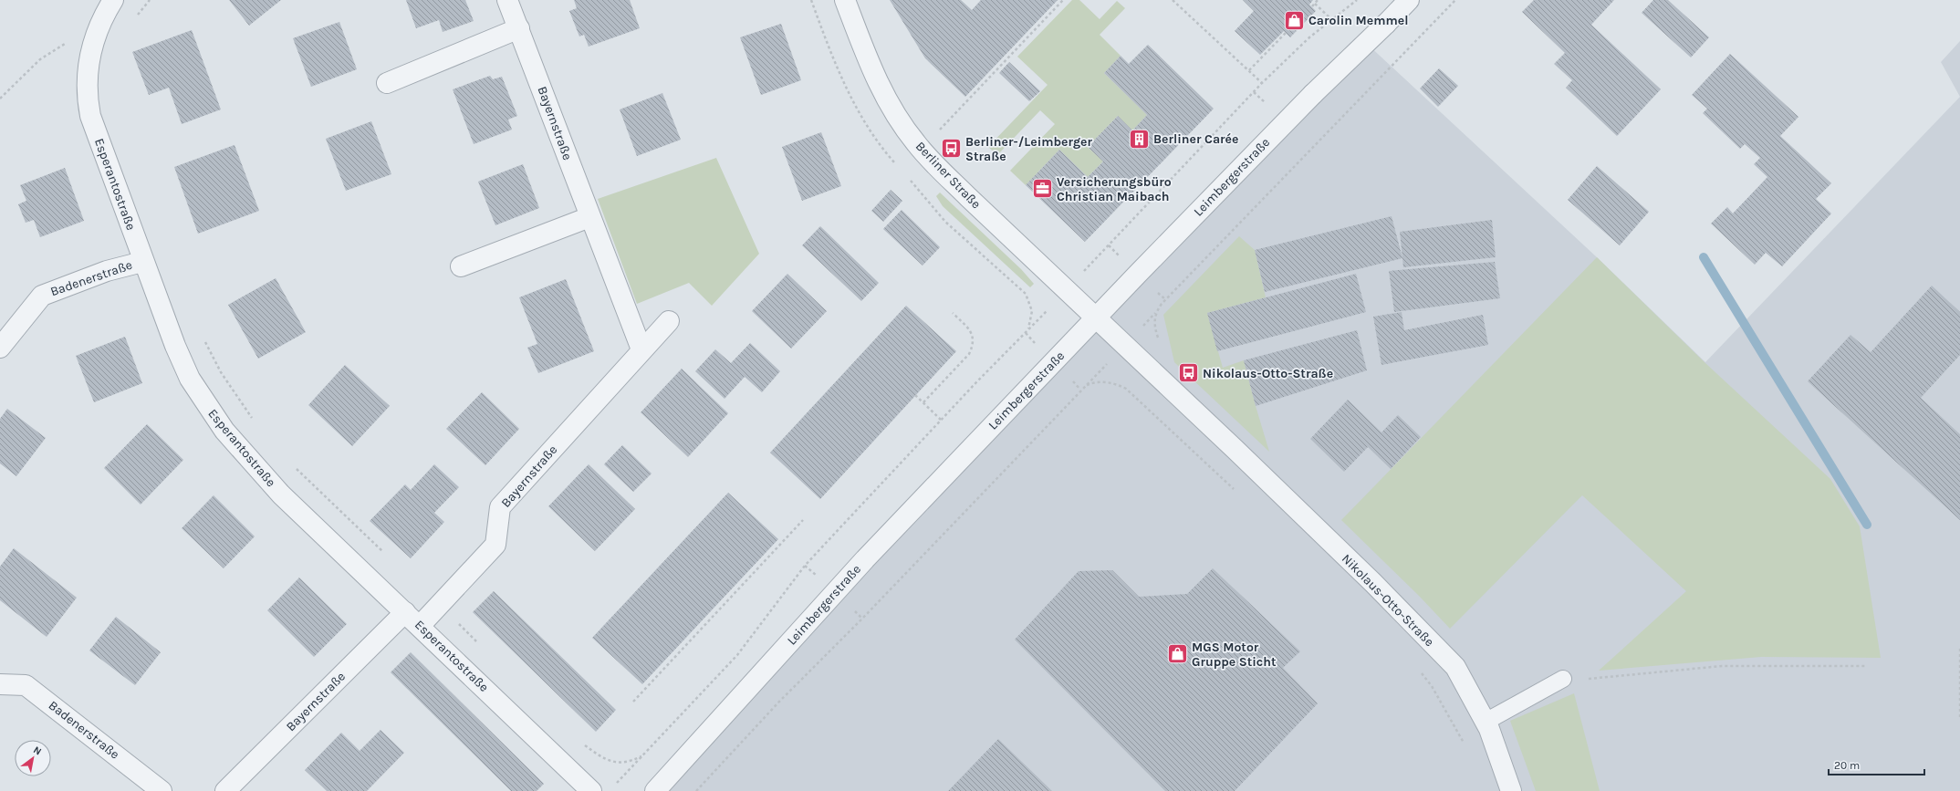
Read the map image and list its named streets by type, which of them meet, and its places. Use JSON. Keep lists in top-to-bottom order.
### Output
{
  "streets": {
    "street": [
      "Bayernstraße",
      "Berliner Straße",
      "Leimbergerstraße",
      "Esperantostraße",
      "Badenerstraße",
      "Nikolaus-Otto-Straße"
    ]
  },
  "crossings": [
    ["Bayernstraße", "Esperantostraße"],
    ["Berliner Straße", "Leimbergerstraße"],
    ["Berliner Straße", "Nikolaus-Otto-Straße"],
    ["Leimbergerstraße", "Nikolaus-Otto-Straße"],
    ["Esperantostraße", "Badenerstraße"]
  ],
  "places": {
    "shop": ["Carolin Memmel", "MGS Motor Gruppe Sticht"],
    "building": ["Berliner Carée"],
    "bus stop": ["Berliner-/Leimberger Straße", "Nikolaus-Otto-Straße"],
    "office": ["Versicherungsbüro Christian Maibach"]
  },
  "scale_bar": "20 m",
  "north": "top right"
}
